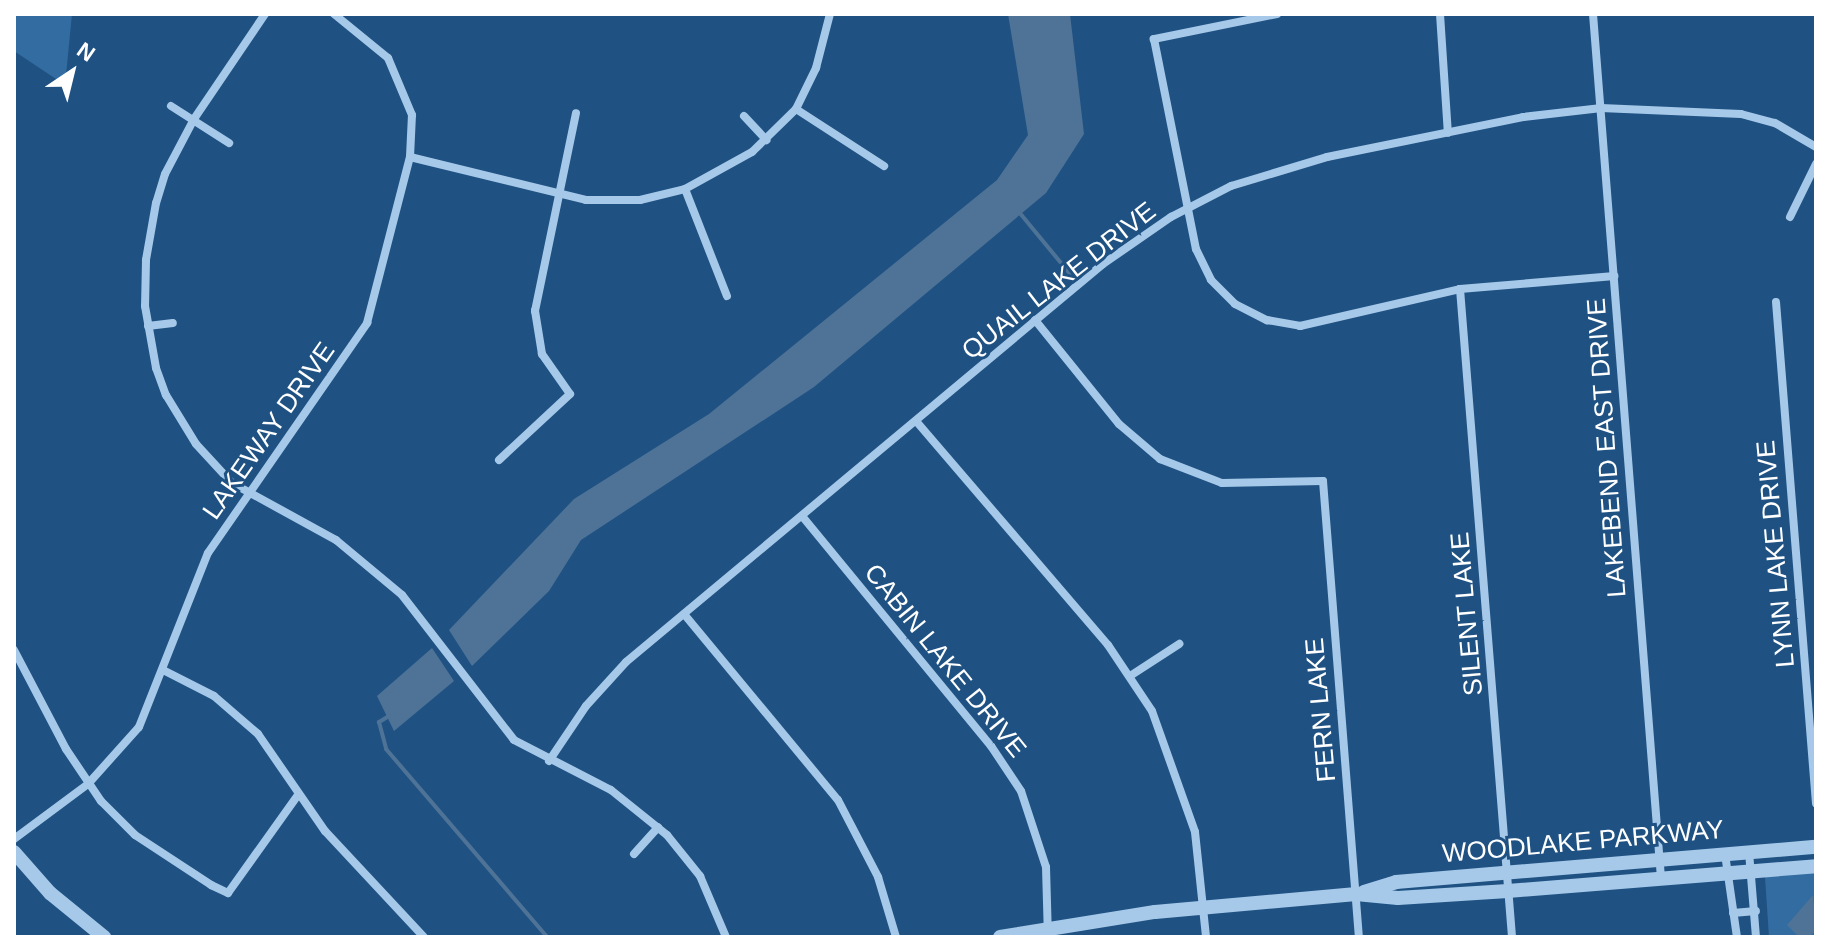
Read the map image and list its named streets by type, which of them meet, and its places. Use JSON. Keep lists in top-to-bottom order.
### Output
{
  "streets": {
    "street": [
      "QUAIL LAKE DRIVE",
      "LAKEWAY DRIVE",
      "LAKEBEND EAST DRIVE",
      "LYNN LAKE DRIVE",
      "SILENT LAKE",
      "CABIN LAKE DRIVE",
      "FERN LAKE",
      "WOODLAKE PARKWAY"
    ]
  },
  "crossings": [
    ["QUAIL LAKE DRIVE", "LAKEBEND EAST DRIVE"],
    ["QUAIL LAKE DRIVE", "CABIN LAKE DRIVE"],
    ["QUAIL LAKE DRIVE", "FERN LAKE"],
    ["LAKEBEND EAST DRIVE", "WOODLAKE PARKWAY"],
    ["SILENT LAKE", "WOODLAKE PARKWAY"],
    ["CABIN LAKE DRIVE", "WOODLAKE PARKWAY"],
    ["FERN LAKE", "WOODLAKE PARKWAY"]
  ],
  "north": "top right"
}
